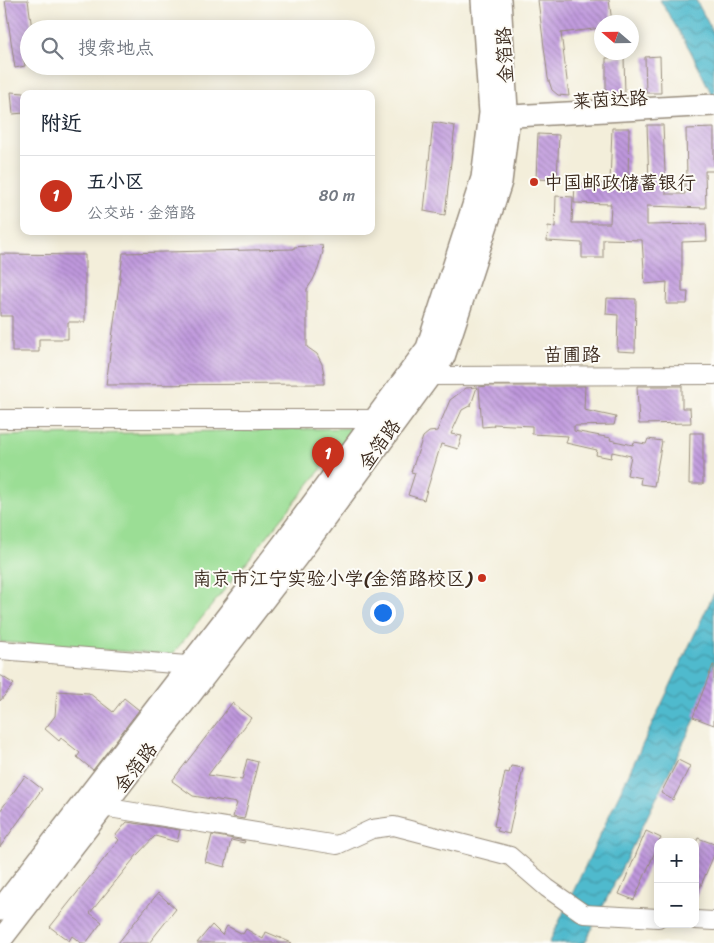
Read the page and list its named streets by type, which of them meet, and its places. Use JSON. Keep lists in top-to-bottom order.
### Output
{
  "streets": {
    "main road": ["金箔路"],
    "street": ["莱茵达路", "苗圃路"]
  },
  "crossings": [
    ["金箔路", "莱茵达路"],
    ["金箔路", "苗圃路"]
  ],
  "places": ["中国邮政储蓄银行", "南京市江宁实验小学(金箔路校区)"],
  "north": "left",
  "page": {
    "search": "搜索地点",
    "heading": "附近",
    "list": [
      {
        "mark": "1",
        "name": "五小区",
        "note": "公交站 · 金箔路",
        "value": "80 m"
      }
    ],
    "pins": "1",
    "map_buttons": ["+", "−"]
  }
}
